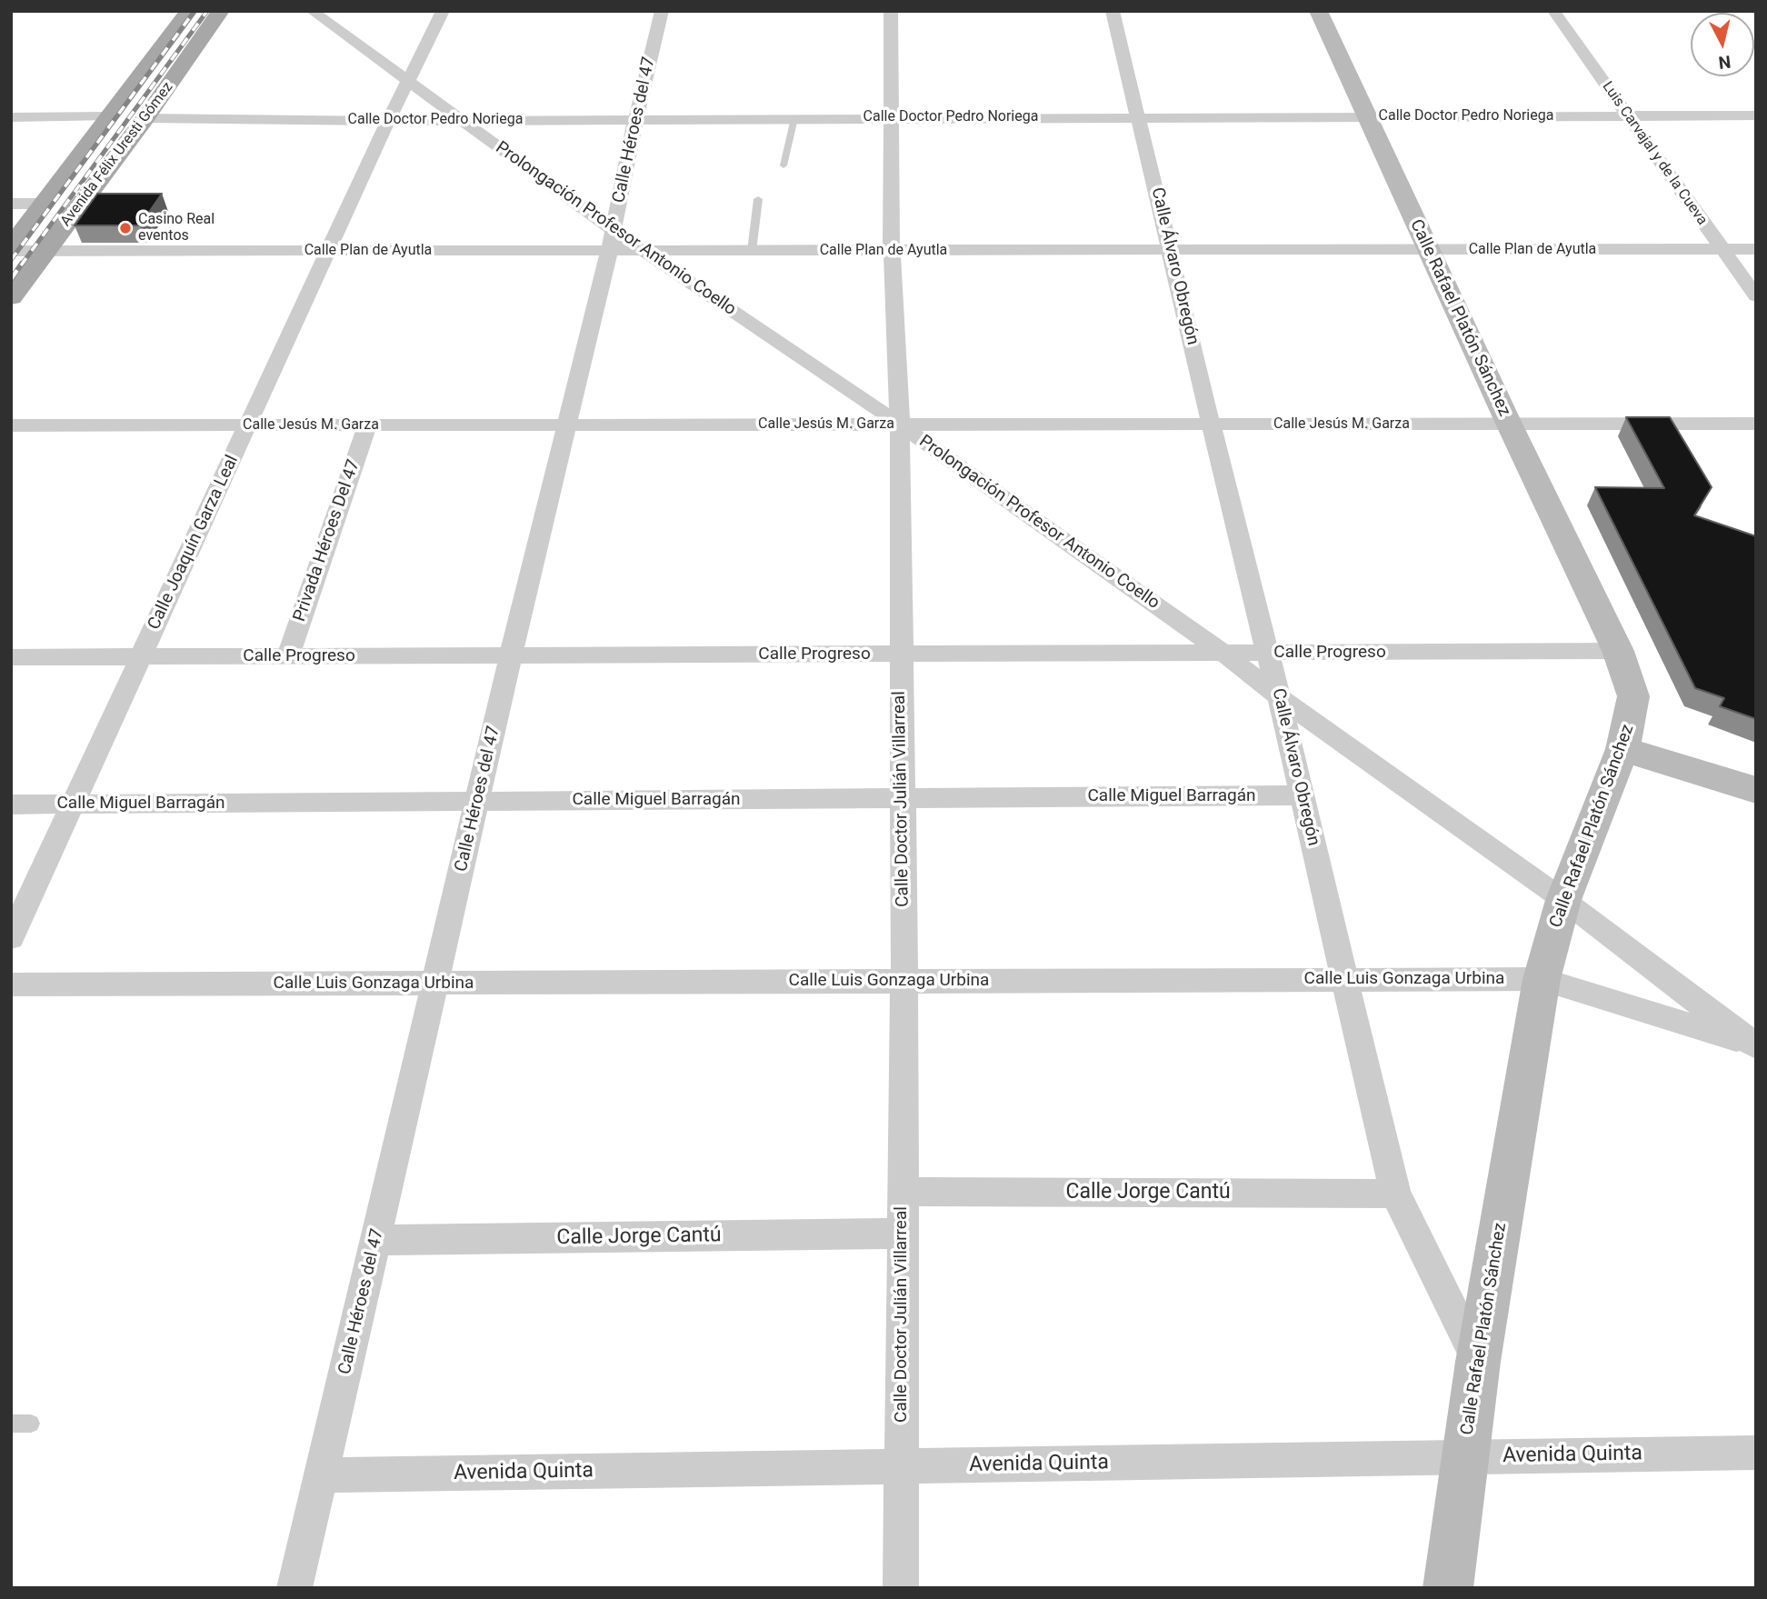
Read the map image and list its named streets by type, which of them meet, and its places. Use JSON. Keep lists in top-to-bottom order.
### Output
{
  "streets": {
    "main road": ["Avenida Félix Uresti Gómez"],
    "street": [
      "Calle Doctor Pedro Noriega",
      "Calle Héroes del 47",
      "Luis Carvajal y de la Cueva",
      "Prolongación Profesor Antonio Coello",
      "Calle Plan de Ayutla",
      "Calle Álvaro Obregón",
      "Calle Rafael Platón Sánchez",
      "Calle Jesús M. Garza",
      "Privada Héroes Del 47",
      "Calle Joaquín Garza Leal",
      "Calle Progreso",
      "Calle Miguel Barragán",
      "Calle Doctor Julián Villarreal",
      "Calle Luis Gonzaga Urbina",
      "Calle Jorge Cantú",
      "Avenida Quinta"
    ]
  },
  "crossings": [
    ["Calle Doctor Pedro Noriega", "Calle Héroes del 47"],
    ["Calle Doctor Pedro Noriega", "Luis Carvajal y de la Cueva"],
    ["Calle Doctor Pedro Noriega", "Avenida Félix Uresti Gómez"],
    ["Calle Doctor Pedro Noriega", "Prolongación Profesor Antonio Coello"],
    ["Calle Doctor Pedro Noriega", "Calle Álvaro Obregón"],
    ["Calle Doctor Pedro Noriega", "Calle Rafael Platón Sánchez"],
    ["Calle Doctor Pedro Noriega", "Calle Joaquín Garza Leal"],
    ["Calle Doctor Pedro Noriega", "Calle Doctor Julián Villarreal"],
    ["Calle Héroes del 47", "Prolongación Profesor Antonio Coello"],
    ["Calle Héroes del 47", "Calle Plan de Ayutla"],
    ["Calle Héroes del 47", "Calle Jesús M. Garza"],
    ["Calle Héroes del 47", "Calle Progreso"],
    ["Calle Héroes del 47", "Calle Miguel Barragán"],
    ["Calle Héroes del 47", "Calle Luis Gonzaga Urbina"],
    ["Calle Héroes del 47", "Calle Jorge Cantú"],
    ["Calle Héroes del 47", "Avenida Quinta"],
    ["Luis Carvajal y de la Cueva", "Calle Plan de Ayutla"],
    ["Avenida Félix Uresti Gómez", "Calle Plan de Ayutla"],
    ["Prolongación Profesor Antonio Coello", "Calle Plan de Ayutla"],
    ["Prolongación Profesor Antonio Coello", "Calle Álvaro Obregón"],
    ["Prolongación Profesor Antonio Coello", "Calle Rafael Platón Sánchez"],
    ["Prolongación Profesor Antonio Coello", "Calle Jesús M. Garza"],
    ["Prolongación Profesor Antonio Coello", "Calle Joaquín Garza Leal"],
    ["Prolongación Profesor Antonio Coello", "Calle Progreso"],
    ["Prolongación Profesor Antonio Coello", "Calle Doctor Julián Villarreal"],
    ["Prolongación Profesor Antonio Coello", "Calle Luis Gonzaga Urbina"],
    ["Calle Plan de Ayutla", "Calle Álvaro Obregón"],
    ["Calle Plan de Ayutla", "Calle Rafael Platón Sánchez"],
    ["Calle Plan de Ayutla", "Calle Joaquín Garza Leal"],
    ["Calle Plan de Ayutla", "Calle Doctor Julián Villarreal"],
    ["Calle Álvaro Obregón", "Calle Rafael Platón Sánchez"],
    ["Calle Álvaro Obregón", "Calle Jesús M. Garza"],
    ["Calle Álvaro Obregón", "Calle Progreso"],
    ["Calle Álvaro Obregón", "Calle Miguel Barragán"],
    ["Calle Álvaro Obregón", "Calle Luis Gonzaga Urbina"],
    ["Calle Álvaro Obregón", "Calle Jorge Cantú"],
    ["Calle Rafael Platón Sánchez", "Calle Jesús M. Garza"],
    ["Calle Rafael Platón Sánchez", "Calle Progreso"],
    ["Calle Rafael Platón Sánchez", "Calle Luis Gonzaga Urbina"],
    ["Calle Rafael Platón Sánchez", "Avenida Quinta"],
    ["Calle Jesús M. Garza", "Privada Héroes Del 47"],
    ["Calle Jesús M. Garza", "Calle Joaquín Garza Leal"],
    ["Calle Jesús M. Garza", "Calle Doctor Julián Villarreal"],
    ["Privada Héroes Del 47", "Calle Progreso"],
    ["Calle Joaquín Garza Leal", "Calle Progreso"],
    ["Calle Joaquín Garza Leal", "Calle Miguel Barragán"],
    ["Calle Progreso", "Calle Doctor Julián Villarreal"],
    ["Calle Miguel Barragán", "Calle Doctor Julián Villarreal"],
    ["Calle Doctor Julián Villarreal", "Calle Luis Gonzaga Urbina"],
    ["Calle Doctor Julián Villarreal", "Calle Jorge Cantú"],
    ["Calle Doctor Julián Villarreal", "Avenida Quinta"]
  ],
  "places": ["Casino Real eventos"],
  "north": "bottom"
}
